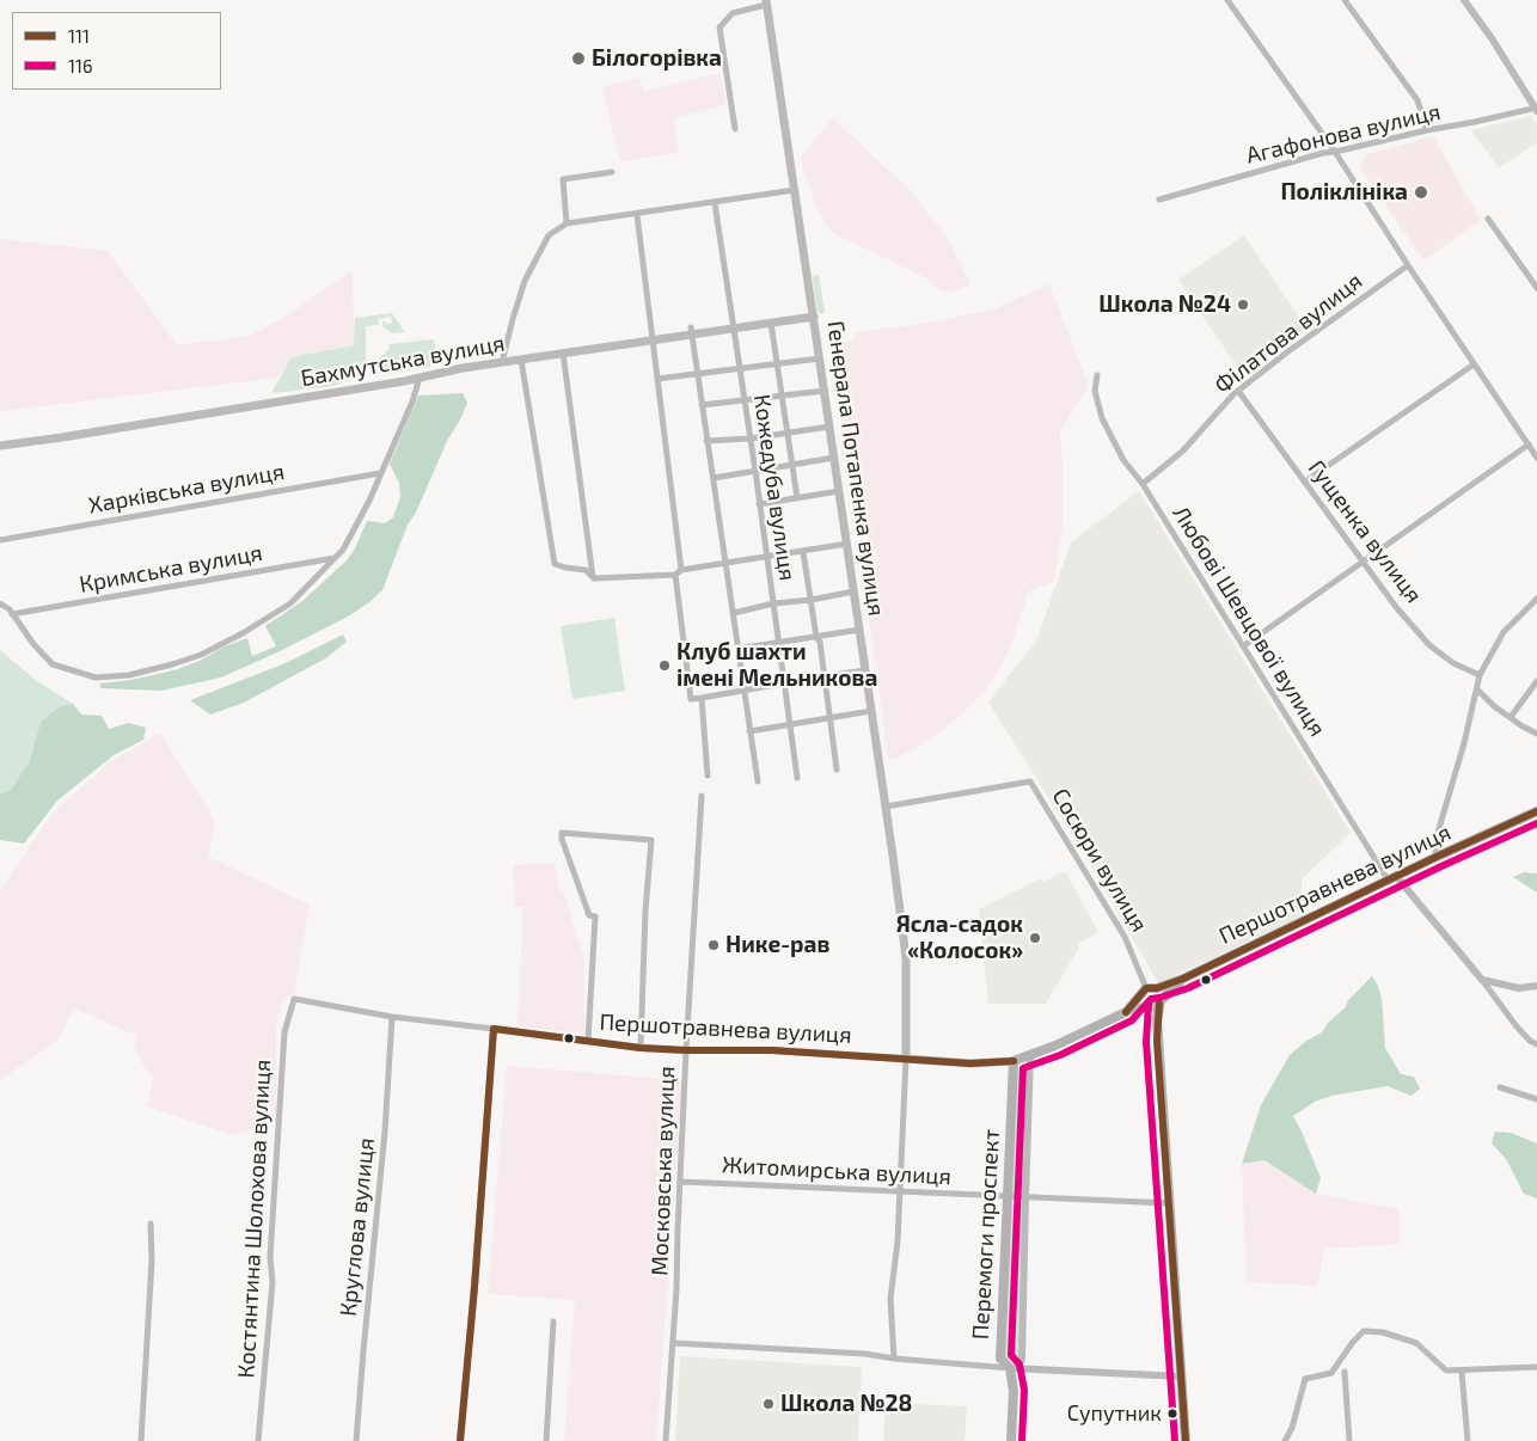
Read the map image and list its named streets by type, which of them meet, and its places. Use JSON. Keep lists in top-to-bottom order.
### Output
{
  "streets": {
    "main road": [
      "Бахмутська вулиця",
      "Генерала Потапенка вулиця",
      "Першотравнева вулиця",
      "Перемоги проспект"
    ],
    "street": [
      "Агафонова вулиця",
      "Філатова вулиця",
      "Кожедуба вулиця",
      "Харківська вулиця",
      "Гущенка вулиця",
      "Кримська вулиця",
      "Любові Шевцової вулиця",
      "Сосюри вулиця",
      "Московська вулиця",
      "Житомирська вулиця",
      "Костянтина Шолохова вулиця",
      "Круглова вулиця"
    ]
  },
  "crossings": [
    ["Філатова вулиця", "Гущенка вулиця"],
    ["Філатова вулиця", "Любові Шевцової вулиця"],
    ["Бахмутська вулиця", "Генерала Потапенка вулиця"],
    ["Бахмутська вулиця", "Кожедуба вулиця"],
    ["Генерала Потапенка вулиця", "Сосюри вулиця"],
    ["Генерала Потапенка вулиця", "Першотравнева вулиця"],
    ["Генерала Потапенка вулиця", "Житомирська вулиця"],
    ["Любові Шевцової вулиця", "Першотравнева вулиця"],
    ["Сосюри вулиця", "Першотравнева вулиця"],
    ["Першотравнева вулиця", "Московська вулиця"],
    ["Першотравнева вулиця", "Перемоги проспект"],
    ["Московська вулиця", "Житомирська вулиця"],
    ["Житомирська вулиця", "Перемоги проспект"],
    ["Костянтина Шолохова вулиця", "Круглова вулиця"]
  ],
  "places": [
    "Білогорівка",
    "Поліклініка",
    "Школа №24",
    "Клуб шахти імені Мельникова",
    "Ясла-садок «Колосок»",
    "Нике-рав",
    "Школа №28",
    "Супутник"
  ],
  "lines": ["transit line 111", "transit line 116"],
  "legend": ["111", "116"]
}
